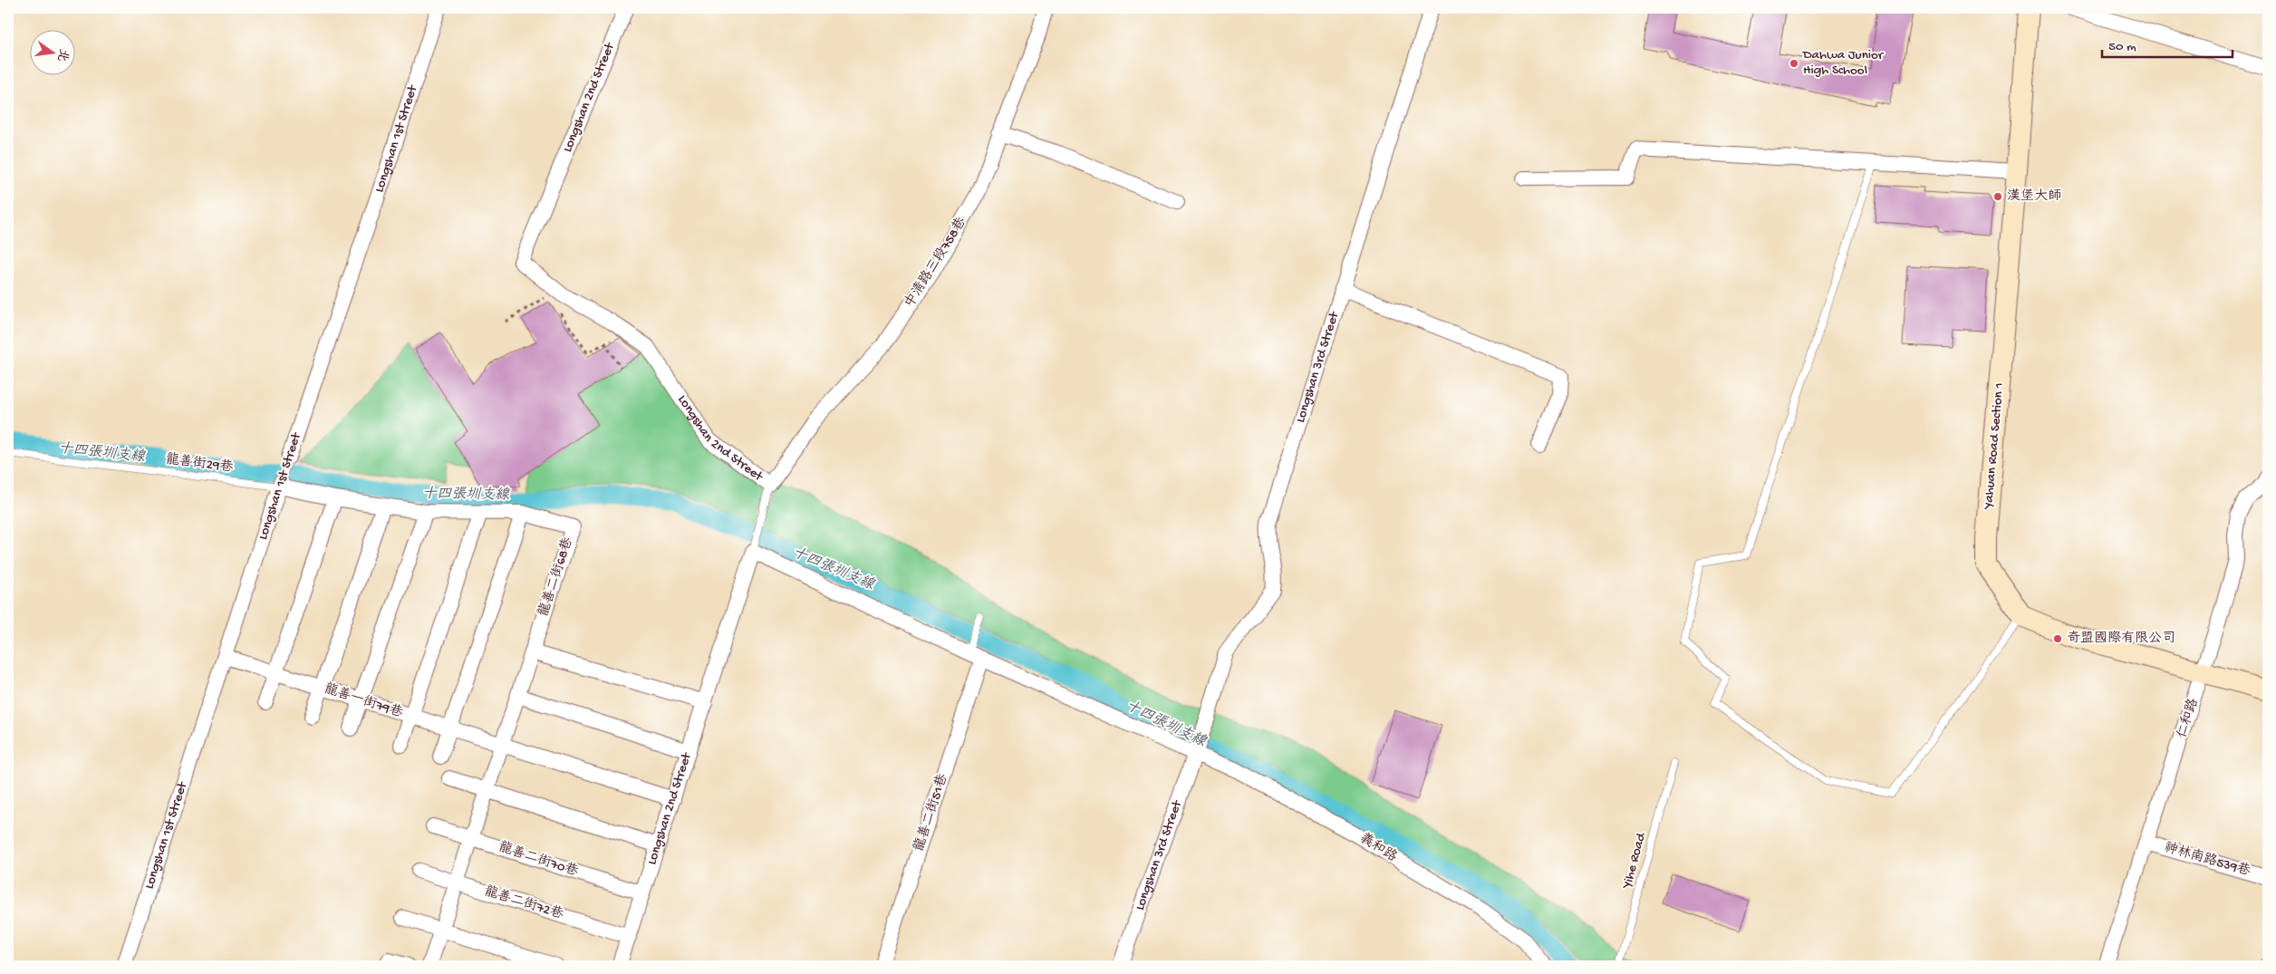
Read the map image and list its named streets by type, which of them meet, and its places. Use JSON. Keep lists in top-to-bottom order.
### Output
{
  "streets": {
    "street": [
      "Longshan 2nd Street",
      "Longshan 1st Street",
      "中清路三段758巷",
      "Longshan 3rd Street",
      "Yahuan Road Section 1",
      "龍善二街68巷",
      "龍善一街79巷",
      "仁和路",
      "龍善二街51巷",
      "義和路",
      "龍善二街70巷",
      "神林南路539巷",
      "龍善二街72巷"
    ],
    "lane": ["龍善街29巷", "Yihe Road"]
  },
  "crossings": [
    ["Longshan 2nd Street", "中清路三段758巷"],
    ["Longshan 2nd Street", "龍善二街70巷"],
    ["Longshan 2nd Street", "龍善二街72巷"],
    ["Longshan 1st Street", "龍善街29巷"],
    ["Longshan 1st Street", "龍善二街68巷"],
    ["Longshan 1st Street", "龍善一街79巷"],
    ["Longshan 3rd Street", "義和路"],
    ["龍善街29巷", "龍善二街68巷"],
    ["龍善二街68巷", "龍善一街79巷"],
    ["龍善二街68巷", "龍善二街70巷"],
    ["龍善二街68巷", "龍善二街72巷"],
    ["仁和路", "神林南路539巷"]
  ],
  "water": ["十四張圳支線"],
  "places": ["Dahwa Junior High School", "漢堡大師", "奇盟國際有限公司"],
  "scale_bar": "50 m",
  "north": "right"
}
